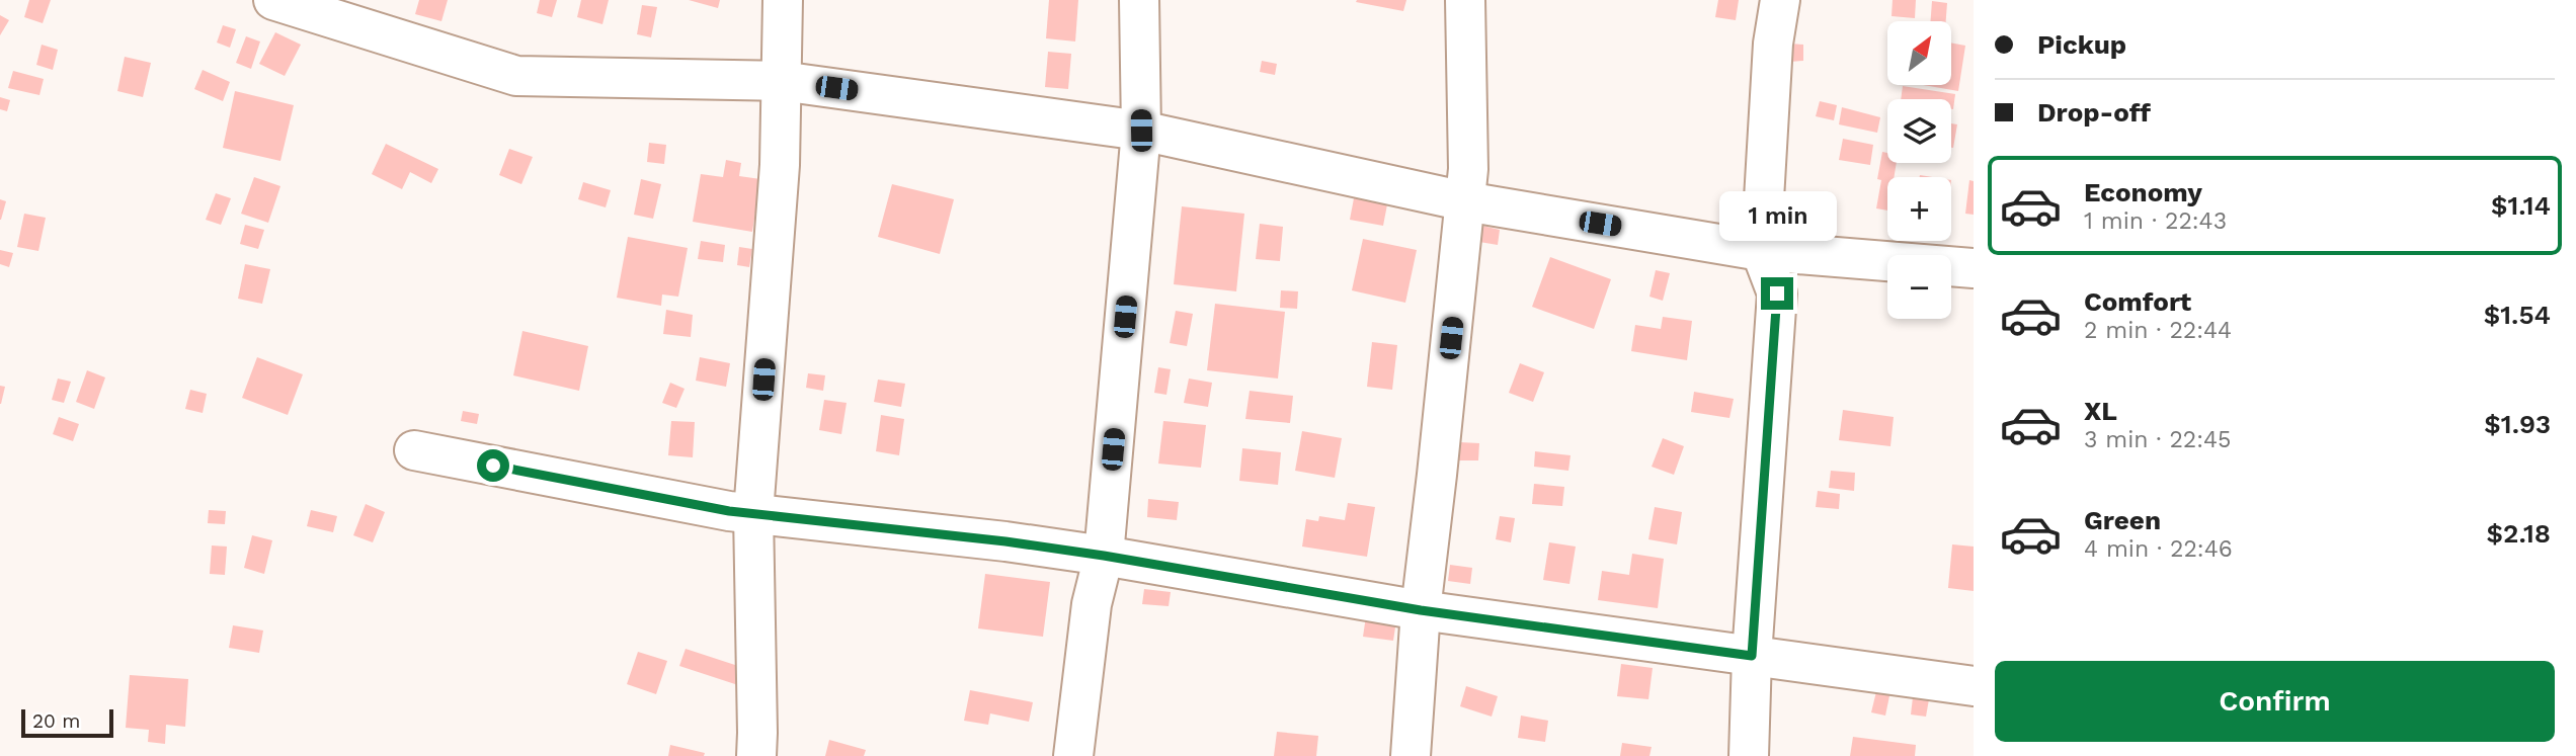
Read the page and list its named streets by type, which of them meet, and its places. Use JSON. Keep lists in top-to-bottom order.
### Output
{
  "scale_bar": "20 m",
  "north": "top right",
  "page": {
    "banner": ["Pickup", "Drop-off"],
    "map_buttons": ["+", "−"],
    "list": [
      {
        "name": "Economy",
        "note": "1 min · 22:43",
        "value": "$1.14"
      },
      {
        "name": "Comfort",
        "note": "2 min · 22:44",
        "value": "$1.54"
      },
      {
        "name": "XL",
        "note": "3 min · 22:45",
        "value": "$1.93"
      },
      {
        "name": "Green",
        "note": "4 min · 22:46",
        "value": "$2.18"
      }
    ],
    "bubble": "1 min",
    "buttons": "Confirm",
    "scale": "20 m"
  }
}
